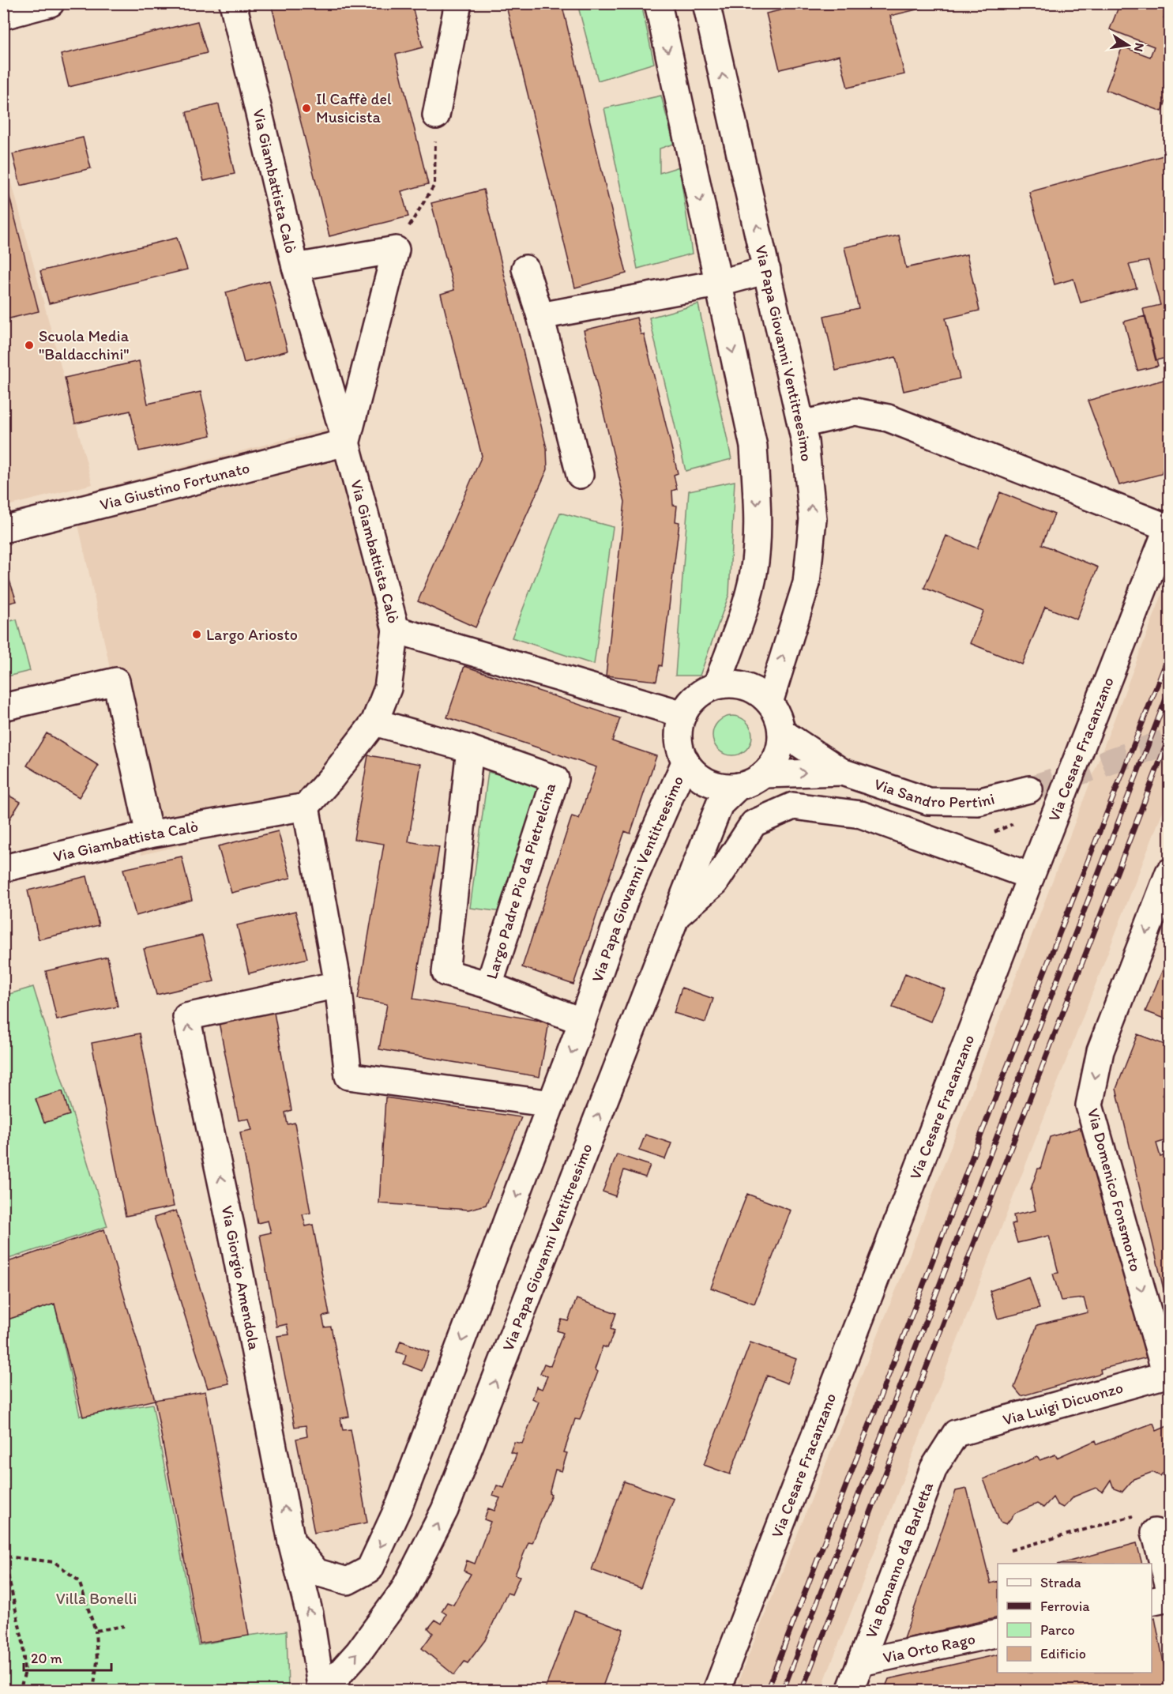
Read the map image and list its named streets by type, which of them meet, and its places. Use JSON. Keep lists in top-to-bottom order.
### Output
{
  "streets": {
    "street": [
      "Via Giambattista Calò",
      "Via Papa Giovanni Ventitreesimo",
      "Via Giustino Fortunato",
      "Via Cesare Fracanzano",
      "Via Sandro Pertini",
      "Largo Padre Pio da Pietrelcina",
      "Via Domenico Fonsmorto",
      "Via Giorgio Amendola",
      "Via Luigi Dicuonzo",
      "Via Bonanno da Barletta",
      "Via Orto Rago"
    ]
  },
  "crossings": [
    ["Via Giambattista Calò", "Via Giustino Fortunato"],
    ["Via Giambattista Calò", "Largo Padre Pio da Pietrelcina"],
    ["Via Papa Giovanni Ventitreesimo", "Via Sandro Pertini"],
    ["Via Papa Giovanni Ventitreesimo", "Largo Padre Pio da Pietrelcina"],
    ["Via Papa Giovanni Ventitreesimo", "Via Giorgio Amendola"],
    ["Via Domenico Fonsmorto", "Via Luigi Dicuonzo"],
    ["Via Luigi Dicuonzo", "Via Bonanno da Barletta"],
    ["Via Bonanno da Barletta", "Via Orto Rago"]
  ],
  "one_way": ["Via Domenico Fonsmorto", "Via Giorgio Amendola"],
  "parks": ["Villa Bonelli"],
  "places": ["Il Caffè del Musicista", "Scuola Media \"Baldacchini\"", "Largo Ariosto"],
  "legend": [
    "Strada",
    "Ferrovia",
    "Parco",
    "Edificio"
  ],
  "scale_bar": "20 m",
  "north": "right"
}
